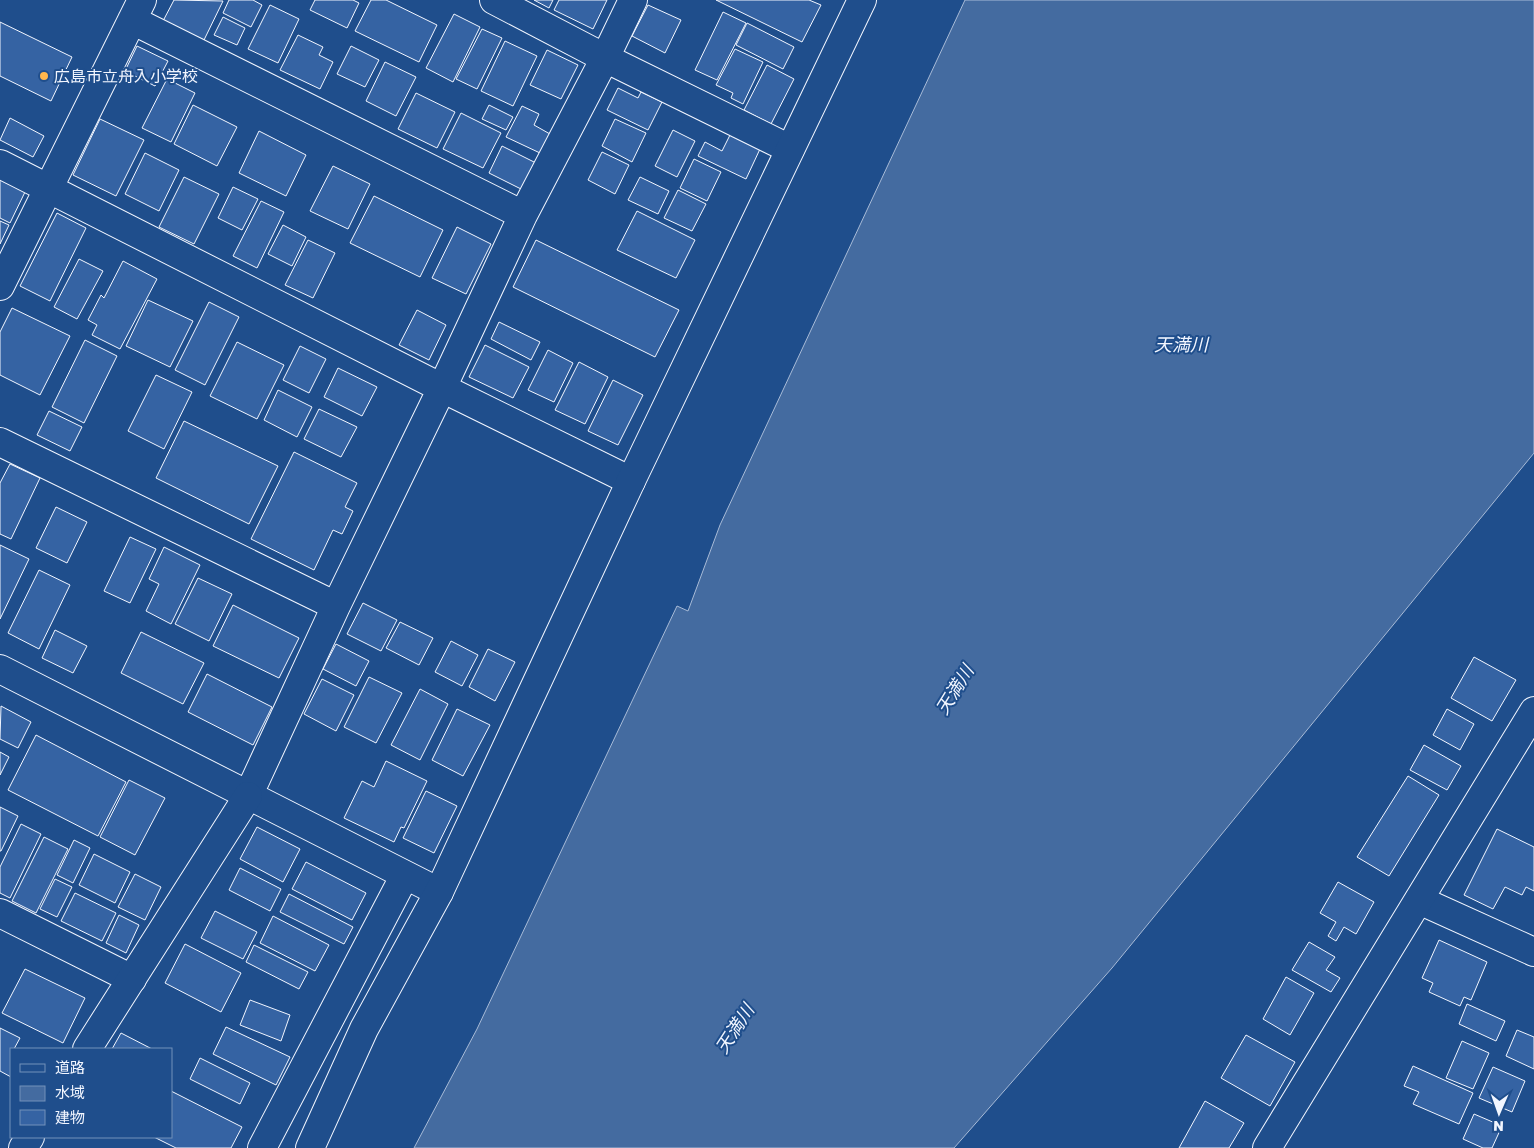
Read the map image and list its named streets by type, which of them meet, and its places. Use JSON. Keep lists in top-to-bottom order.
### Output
{
  "water": ["天満川"],
  "places": ["広島市立舟入小学校"],
  "legend": ["道路", "水域", "建物"],
  "north": "bottom"
}
